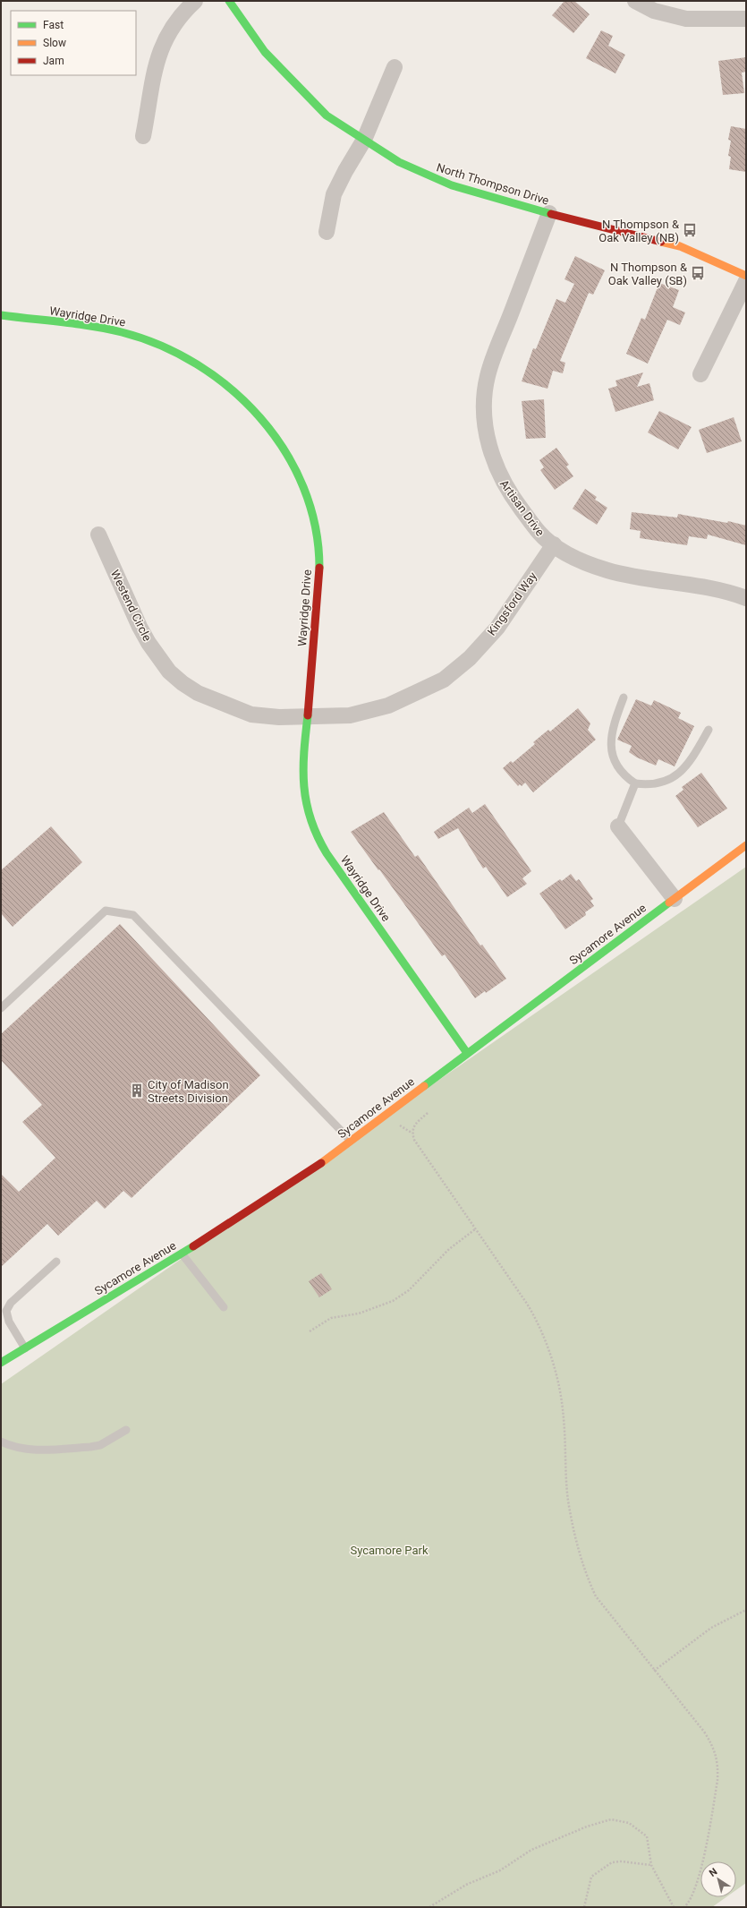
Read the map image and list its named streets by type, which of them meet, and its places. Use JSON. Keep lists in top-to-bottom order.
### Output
{
  "streets": {
    "street": [
      "North Thompson Drive",
      "Wayridge Drive",
      "Artisan Drive",
      "Kingsford Way",
      "Westend Circle",
      "Sycamore Avenue"
    ]
  },
  "crossings": [
    ["North Thompson Drive", "Artisan Drive"],
    ["Wayridge Drive", "Kingsford Way"],
    ["Wayridge Drive", "Westend Circle"],
    ["Wayridge Drive", "Sycamore Avenue"],
    ["Artisan Drive", "Kingsford Way"],
    ["Kingsford Way", "Westend Circle"]
  ],
  "parks": ["Sycamore Park"],
  "places": {
    "bus stop": ["N Thompson & Oak Valley (NB)", "N Thompson & Oak Valley (SB)"],
    "building": ["City of Madison Streets Division"]
  },
  "legend": ["Fast", "Slow", "Jam"],
  "north": "top left"
}
